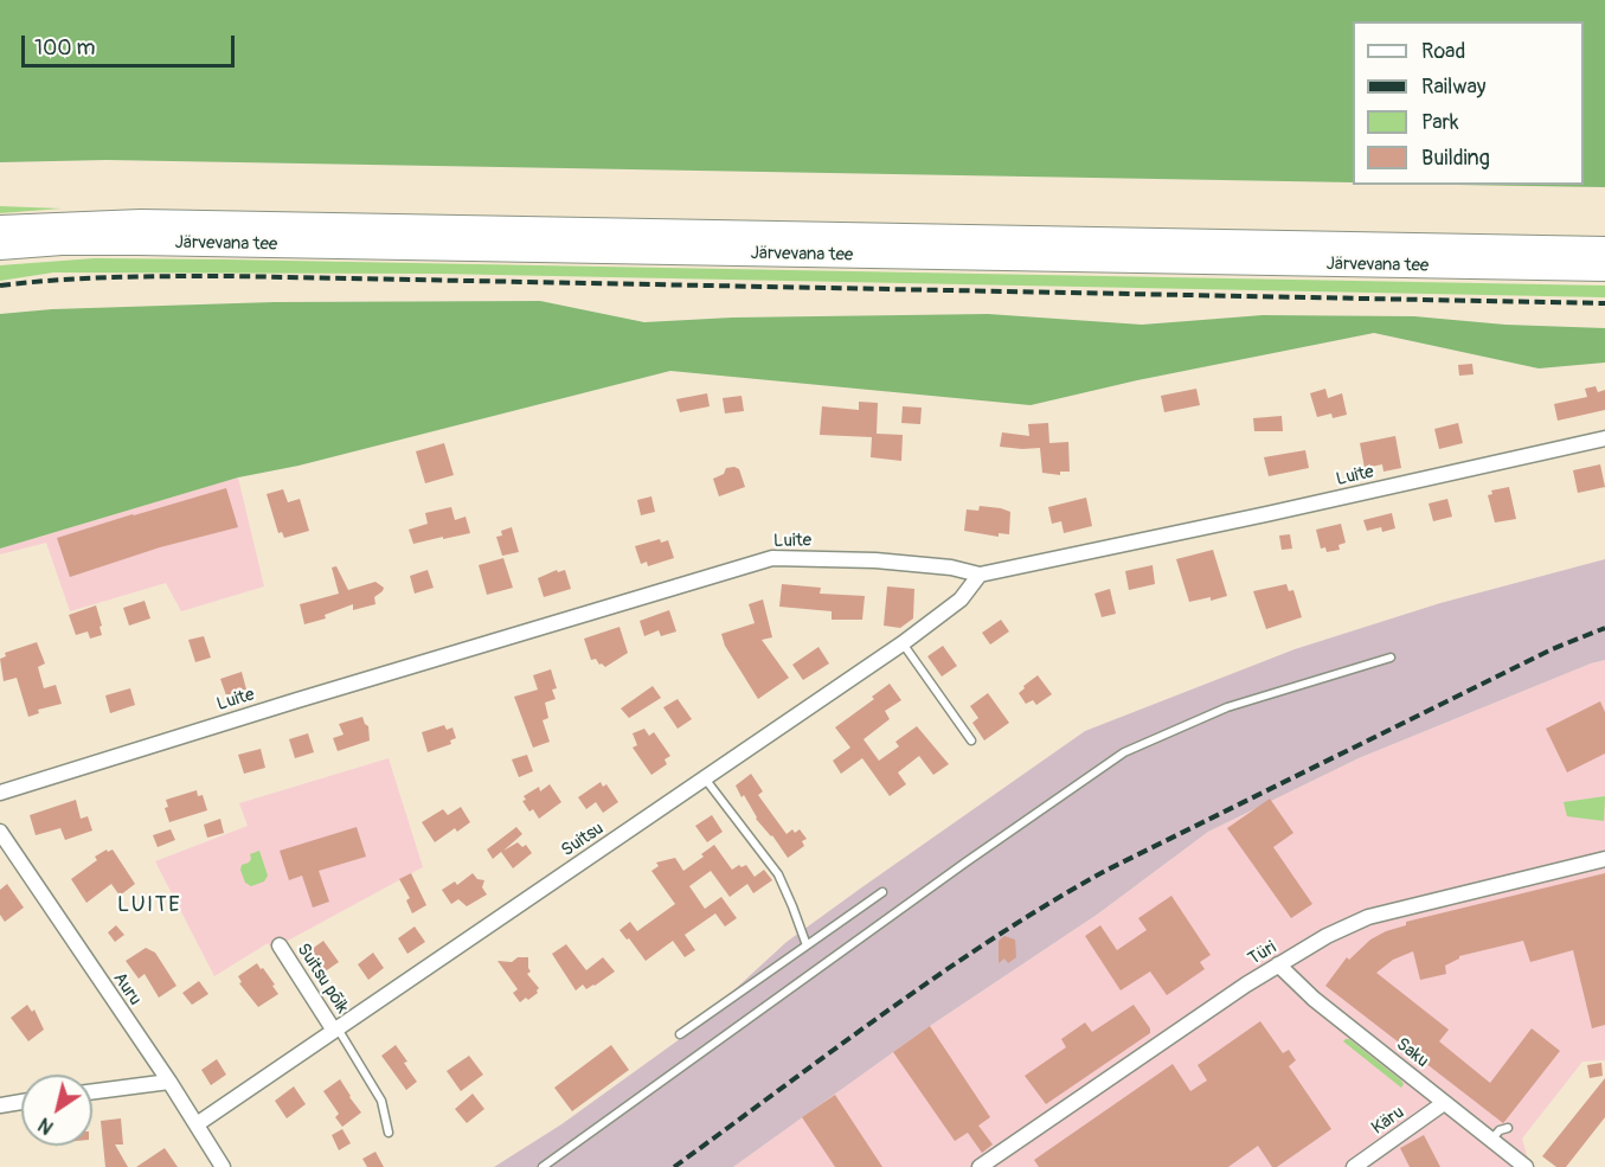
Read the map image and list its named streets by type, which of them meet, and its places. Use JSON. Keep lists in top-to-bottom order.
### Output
{
  "streets": {
    "highway": ["Järvevana tee"],
    "street": [
      "Luite",
      "Suitsu",
      "Türi",
      "Suitsu põik",
      "Auru",
      "Saku",
      "Käru"
    ]
  },
  "crossings": [
    ["Luite", "Suitsu"],
    ["Suitsu", "Suitsu põik"],
    ["Suitsu", "Auru"],
    ["Türi", "Saku"],
    ["Saku", "Käru"]
  ],
  "districts": ["LUITE"],
  "legend": [
    "Road",
    "Railway",
    "Park",
    "Building"
  ],
  "scale_bar": "100 m",
  "north": "bottom left"
}
